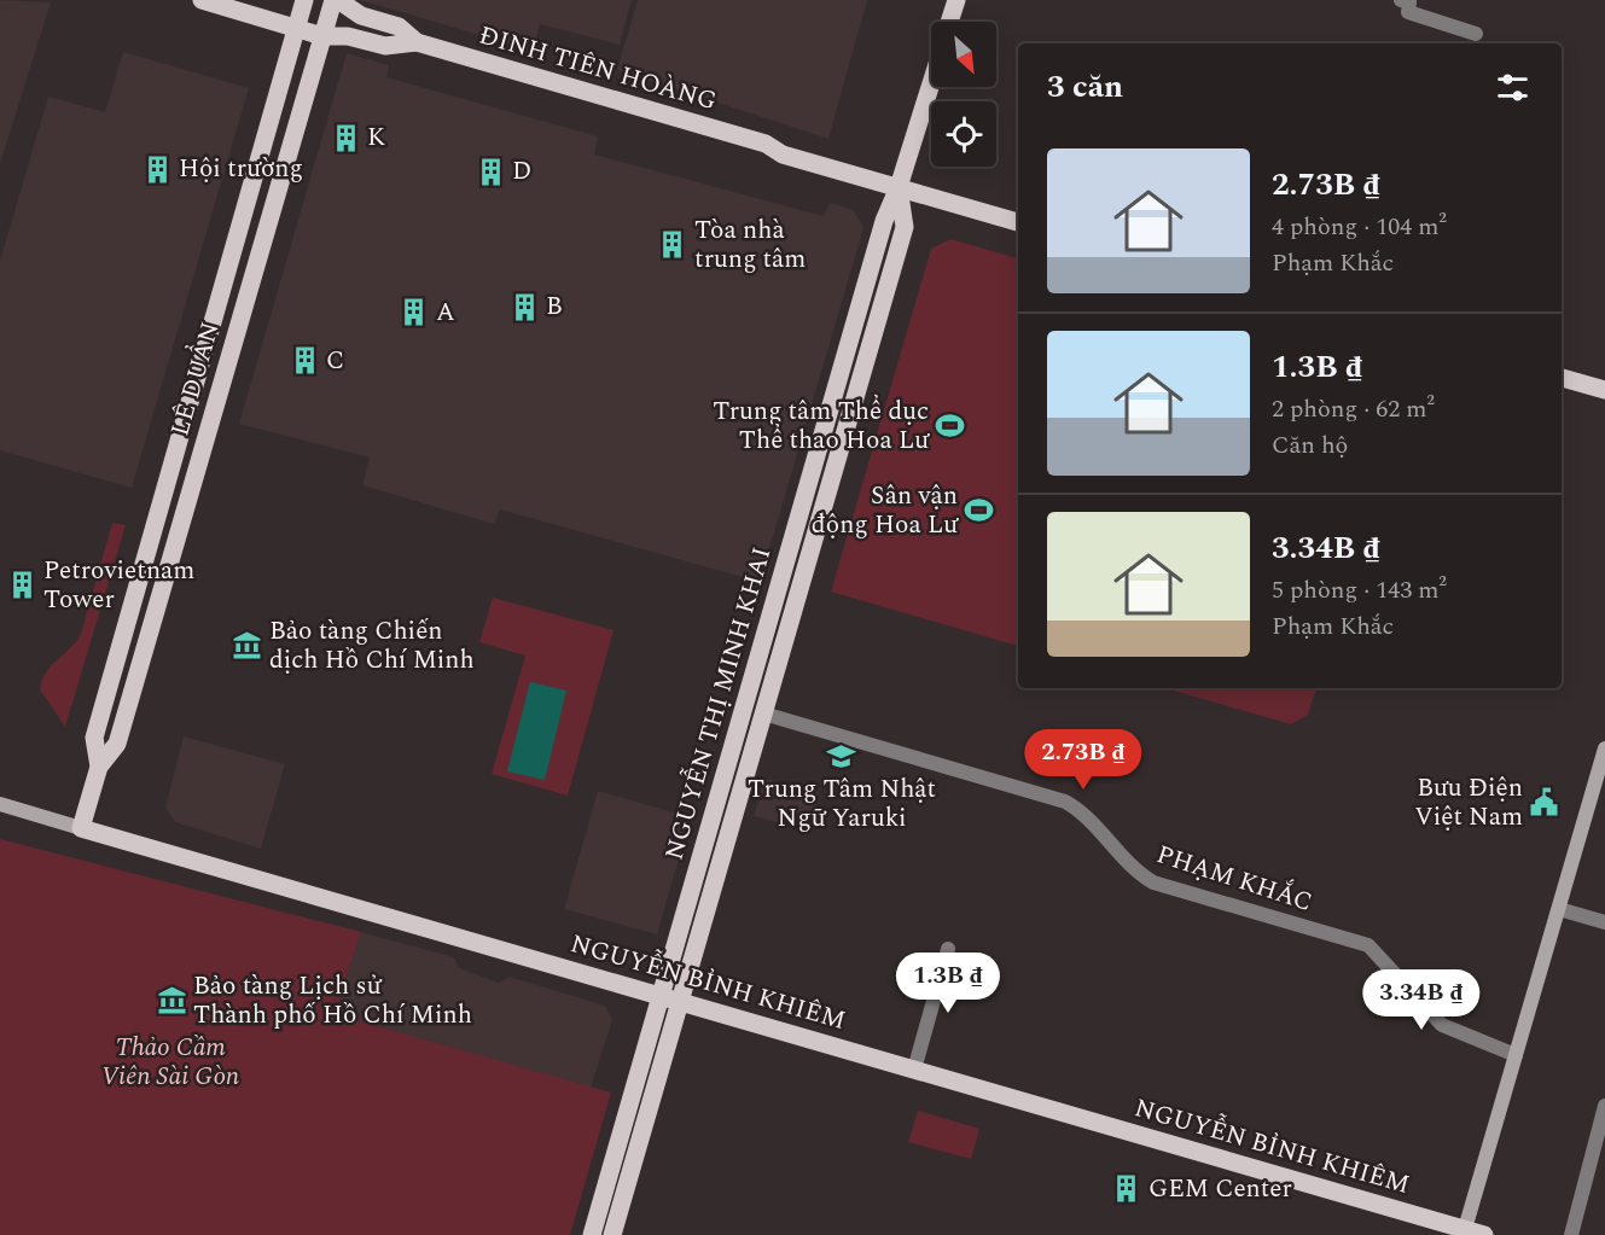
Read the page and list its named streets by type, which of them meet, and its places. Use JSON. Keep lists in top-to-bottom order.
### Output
{
  "streets": {
    "main road": [
      "ĐINH TIÊN HOÀNG",
      "LÊ DUẨN",
      "NGUYỄN THỊ MINH KHAI",
      "NGUYỄN BỈNH KHIÊM"
    ],
    "street": ["PHẠM KHẮC"]
  },
  "crossings": [
    ["ĐINH TIÊN HOÀNG", "LÊ DUẨN"],
    ["ĐINH TIÊN HOÀNG", "NGUYỄN THỊ MINH KHAI"],
    ["LÊ DUẨN", "NGUYỄN BỈNH KHIÊM"],
    ["NGUYỄN THỊ MINH KHAI", "PHẠM KHẮC"],
    ["NGUYỄN THỊ MINH KHAI", "NGUYỄN BỈNH KHIÊM"]
  ],
  "parks": ["Thảo Cầm Viên Sài Gòn"],
  "places": {
    "building": [
      "K",
      "Hội trường",
      "D",
      "Tòa nhà trung tâm",
      "B",
      "A",
      "C",
      "Petrovietnam Tower",
      "GEM Center"
    ],
    "sports": ["Trung tâm Thể dục Thể thao Hoa Lư", "Sân vận động Hoa Lư"],
    "museum": ["Bảo tàng Chiến dịch Hồ Chí Minh", "Bảo tàng Lịch sử Thành phố Hồ Chí Minh"],
    "school or university": ["Trung Tâm Nhật Ngữ Yaruki"],
    "public building": ["Bưu Điện Việt Nam"]
  },
  "north": "bottom right",
  "page": {
    "heading": "3 căn",
    "list": [
      {
        "name": "2.73B ₫",
        "note": "4 phòng · 104 m² · Phạm Khắc"
      },
      {
        "name": "1.3B ₫",
        "note": "2 phòng · 62 m² · Căn hộ"
      },
      {
        "name": "3.34B ₫",
        "note": "5 phòng · 143 m² · Phạm Khắc"
      }
    ],
    "price": ["2.73B ₫", "1.3B ₫", "3.34B ₫"]
  }
}
